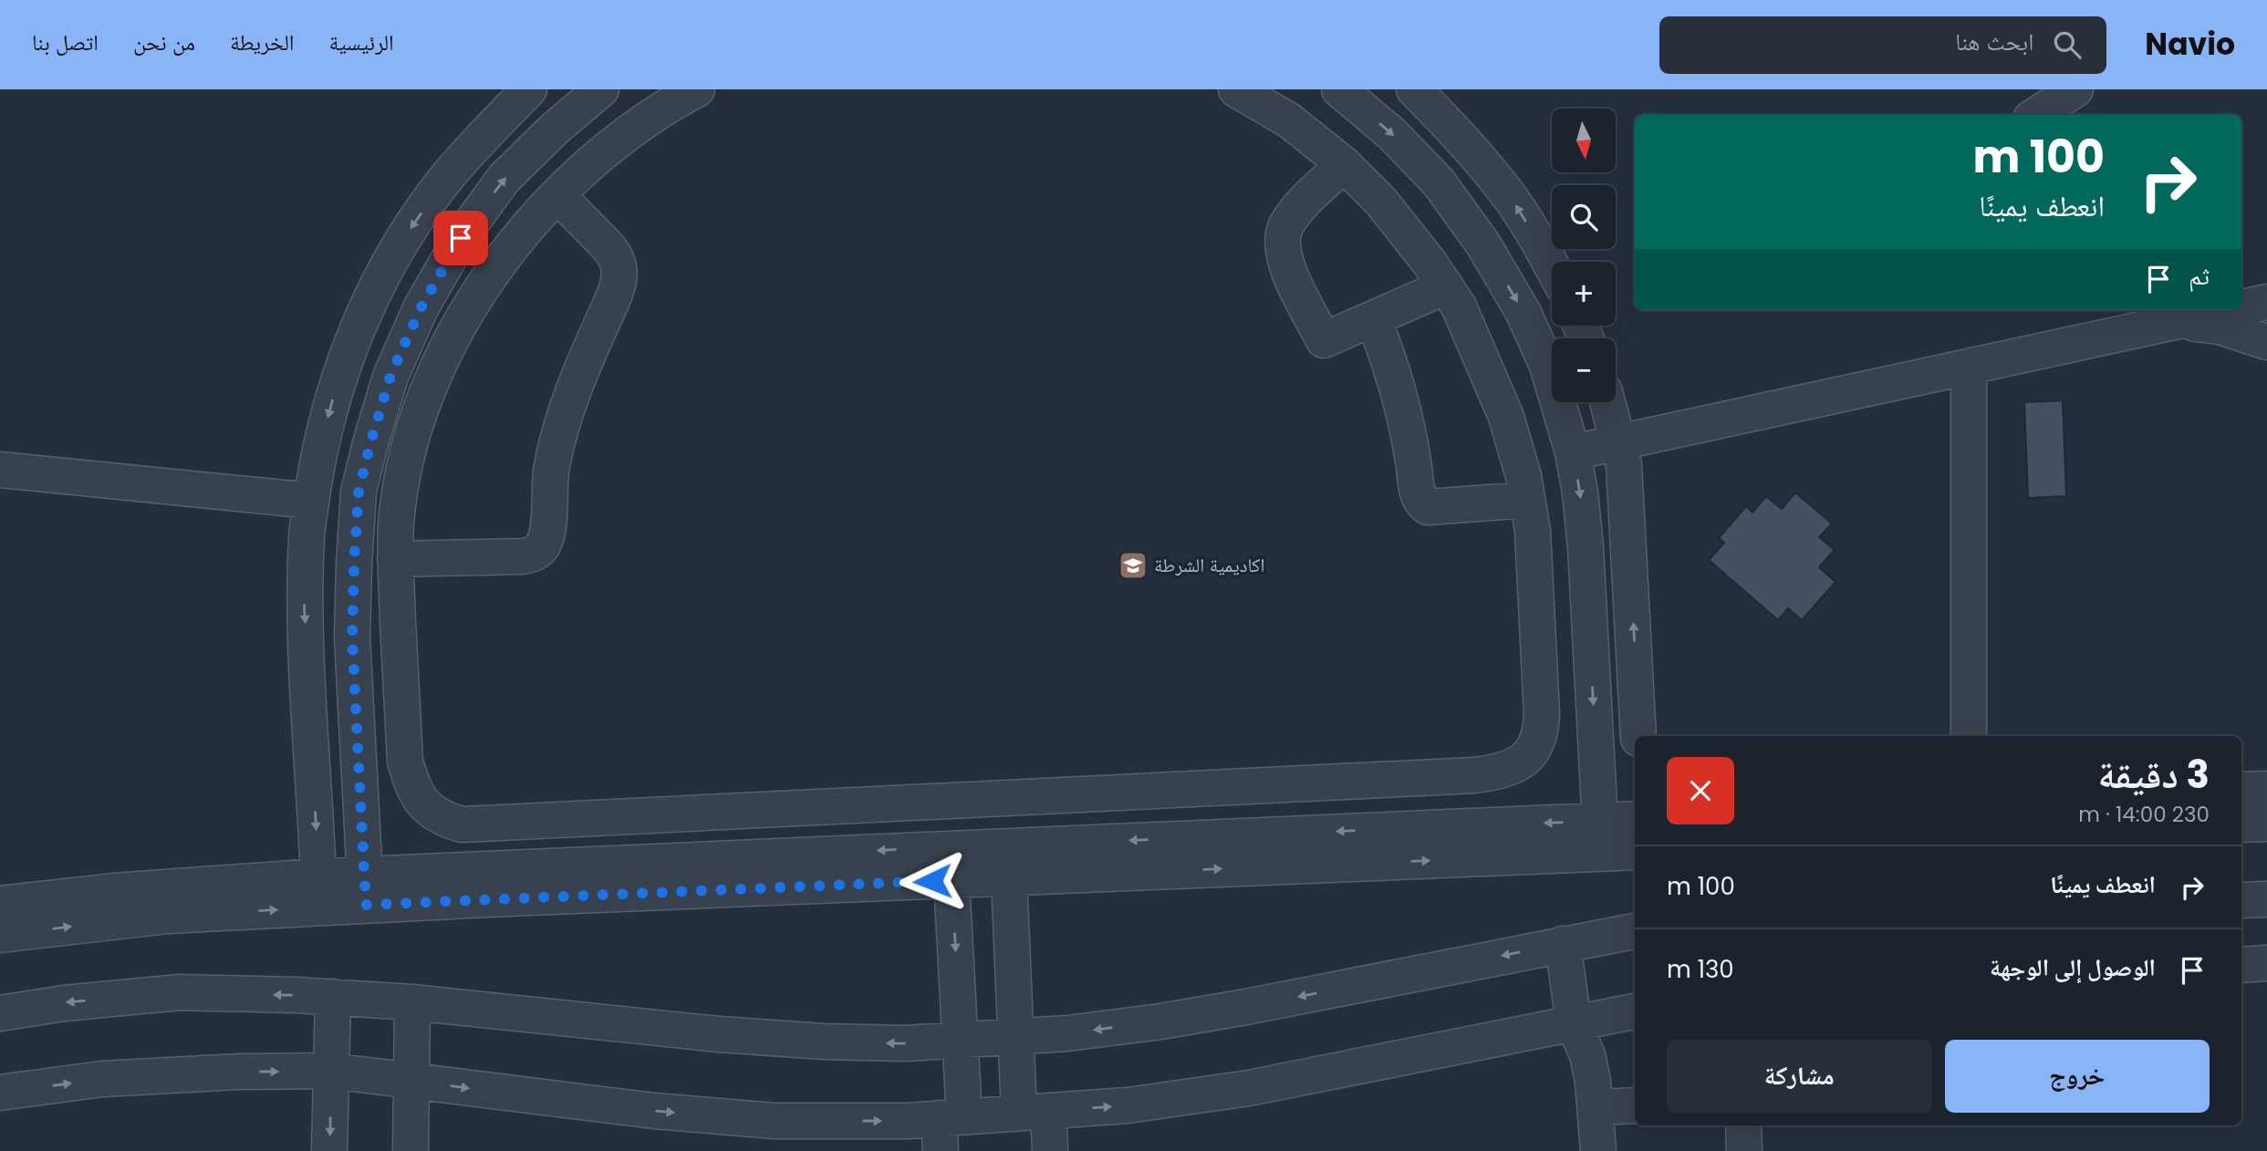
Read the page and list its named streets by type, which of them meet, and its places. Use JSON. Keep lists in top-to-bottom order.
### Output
{
  "places": {
    "school or university": ["اكاديمية الشرطة"]
  },
  "north": "bottom",
  "page": {
    "header": "Navio",
    "search": "ابحث هنا",
    "nav": [
      "الرئيسية",
      "الخريطة",
      "من نحن",
      "اتصل بنا"
    ],
    "map_buttons": ["+", "−"],
    "turn": ["100 m", "انعطف يمينًا"],
    "then": "ثم",
    "heading": ["3 دقيقة", "230 m · 14:00"],
    "list": [
      {
        "name": "انعطف يمينًا",
        "value": "100 m"
      },
      {
        "name": "الوصول إلى الوجهة",
        "value": "130 m"
      }
    ],
    "buttons": ["خروج", "مشاركة"]
  }
}
